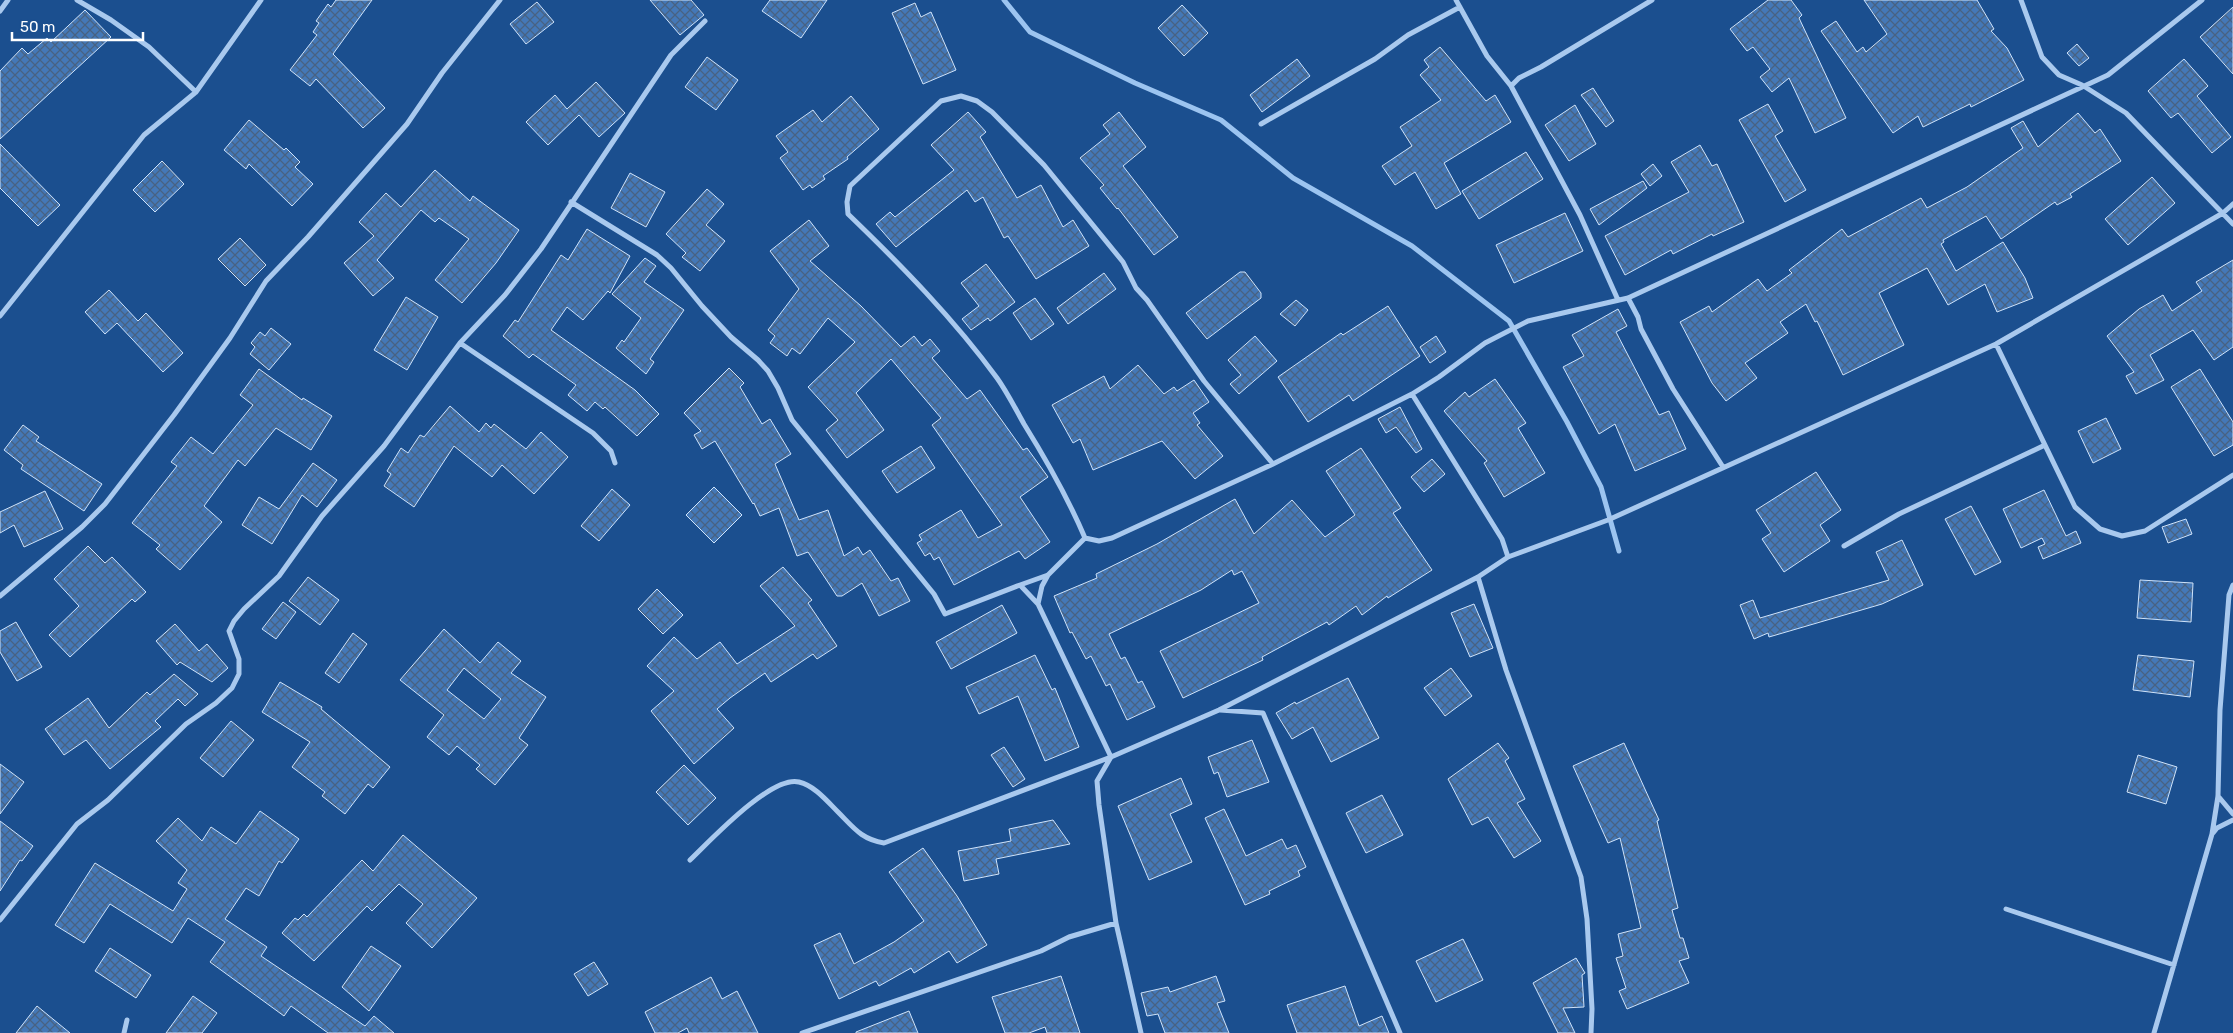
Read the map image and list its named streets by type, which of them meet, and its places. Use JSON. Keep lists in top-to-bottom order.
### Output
{
  "scale_bar": "50 m"
}
